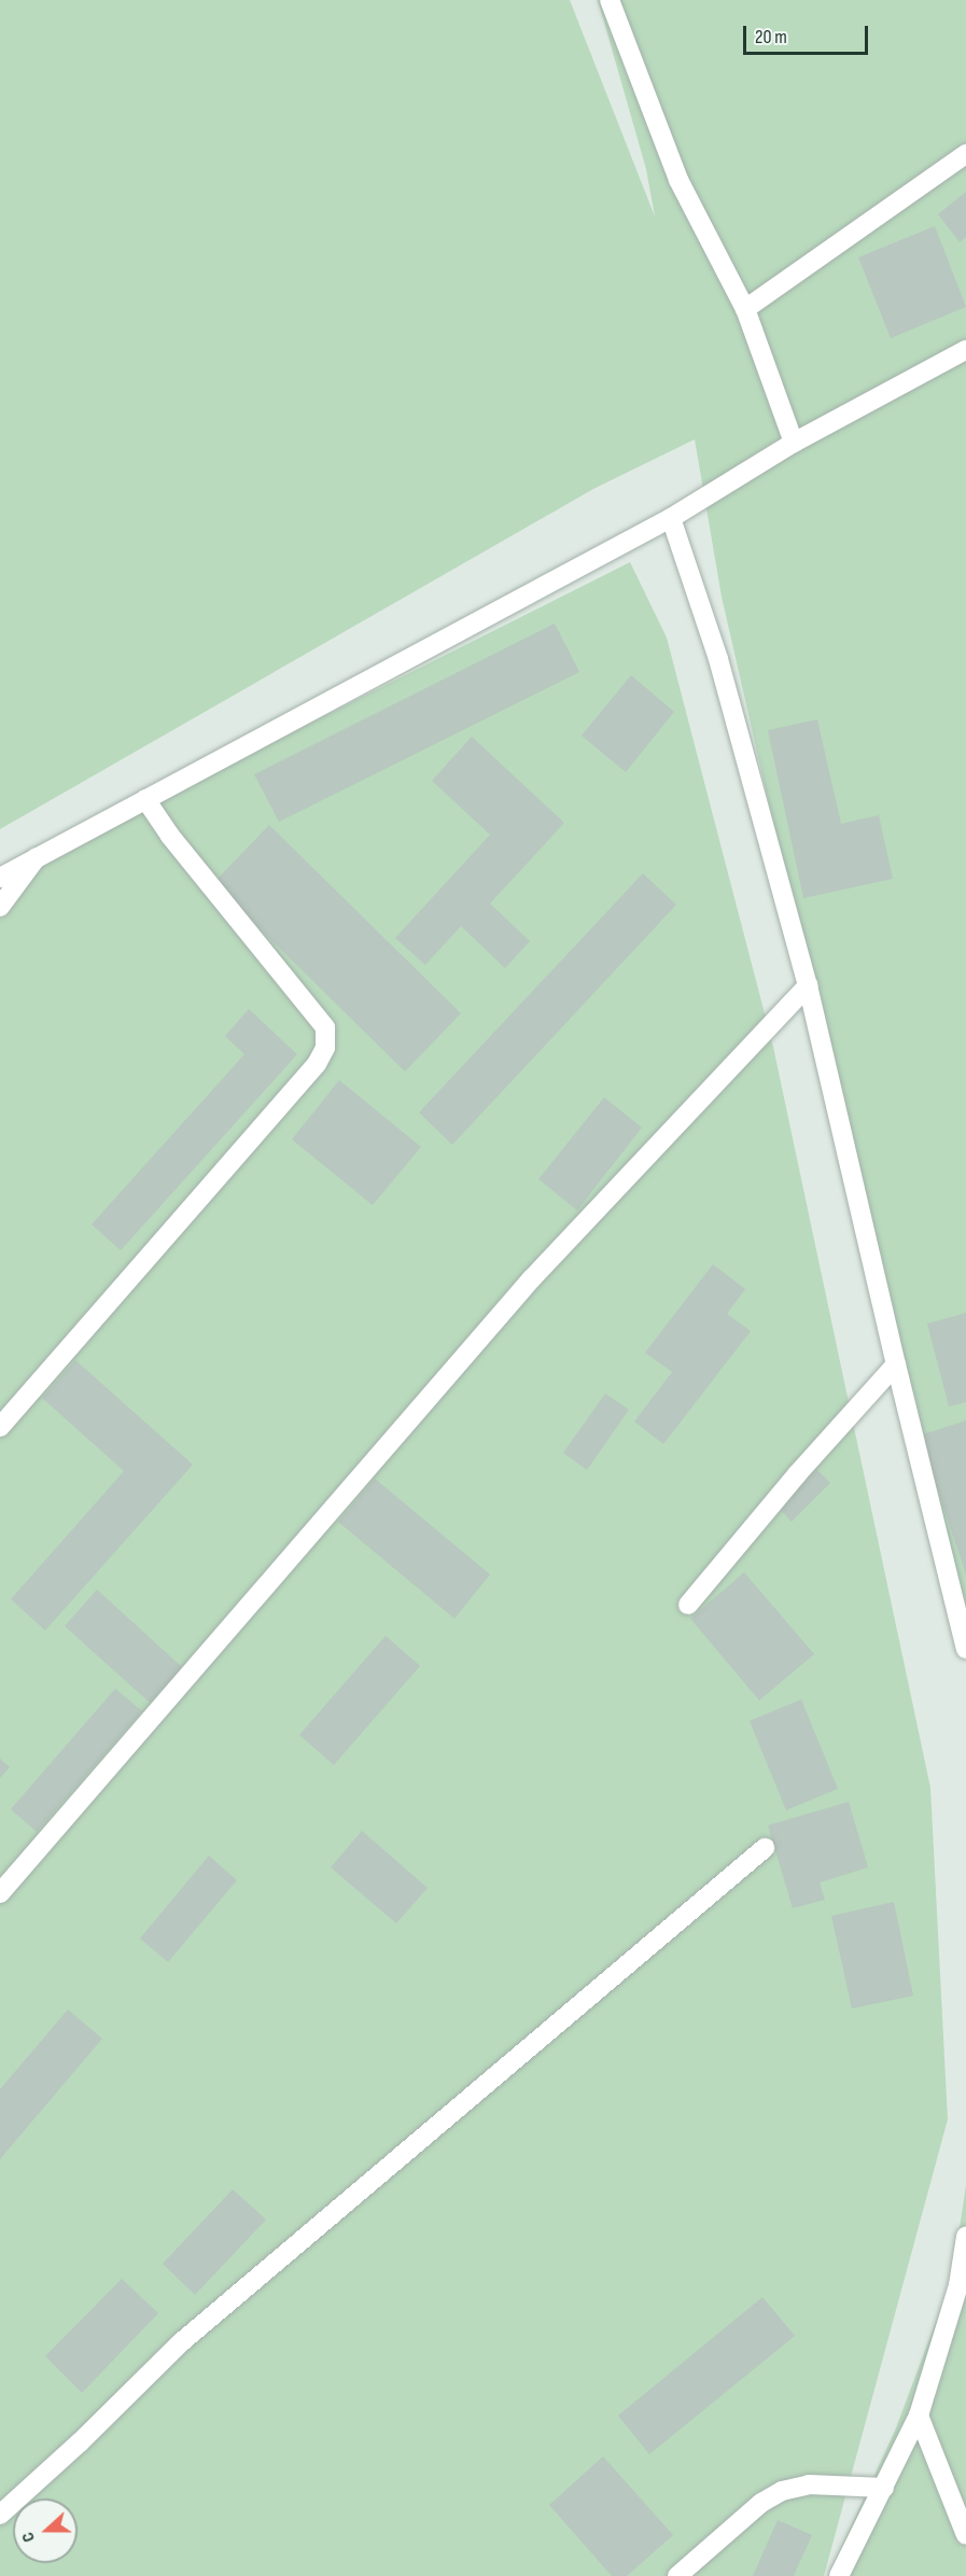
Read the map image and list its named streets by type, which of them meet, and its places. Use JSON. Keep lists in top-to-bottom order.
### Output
{
  "scale_bar": "20 m",
  "north": "left"
}
